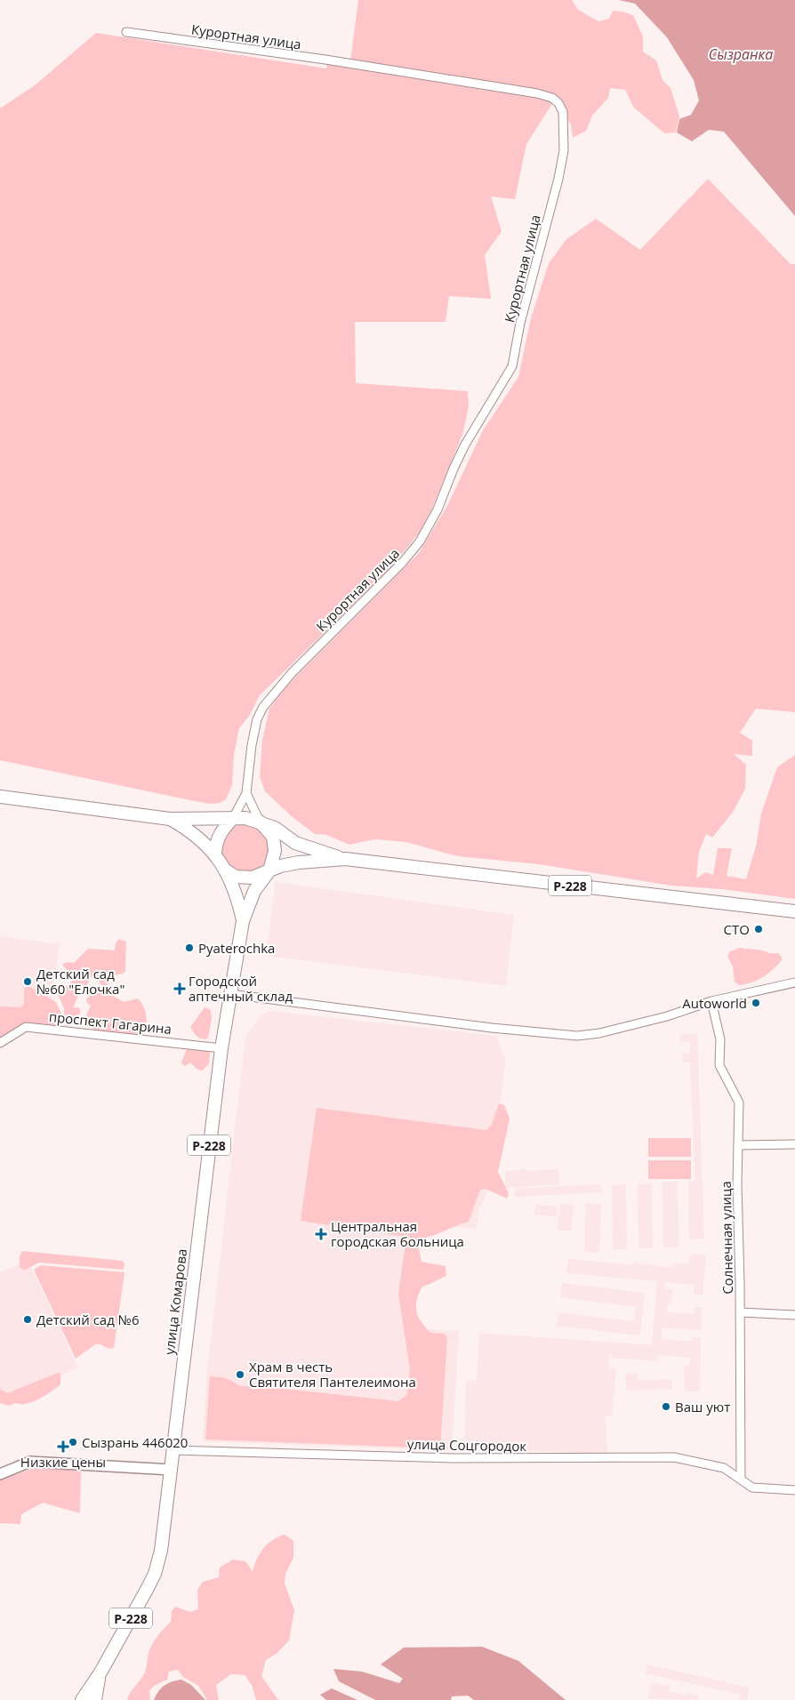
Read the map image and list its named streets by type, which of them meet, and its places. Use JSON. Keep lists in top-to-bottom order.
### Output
{
  "streets": {
    "main road": ["Р-228", "улица Комарова"],
    "street": [
      "Курортная улица",
      "проспект Гагарина",
      "Солнечная улица",
      "улица Соцгородок"
    ]
  },
  "crossings": [
    ["Курортная улица", "Р-228"],
    ["Р-228", "улица Комарова"],
    ["проспект Гагарина", "улица Комарова"],
    ["Солнечная улица", "улица Соцгородок"],
    ["улица Комарова", "улица Соцгородок"]
  ],
  "water": ["Сызранка"],
  "places": {
    "other": [
      "СТО",
      "Pyaterochka",
      "Детский сад №60 \"Елочка\"",
      "Autoworld",
      "Детский сад №6",
      "Храм в честь Святителя Пантелеимона",
      "Ваш уют",
      "Сызрань 446020"
    ],
    "health": ["Городской аптечный склад", "Центральная городская больница", "Низкие цены"]
  }
}
